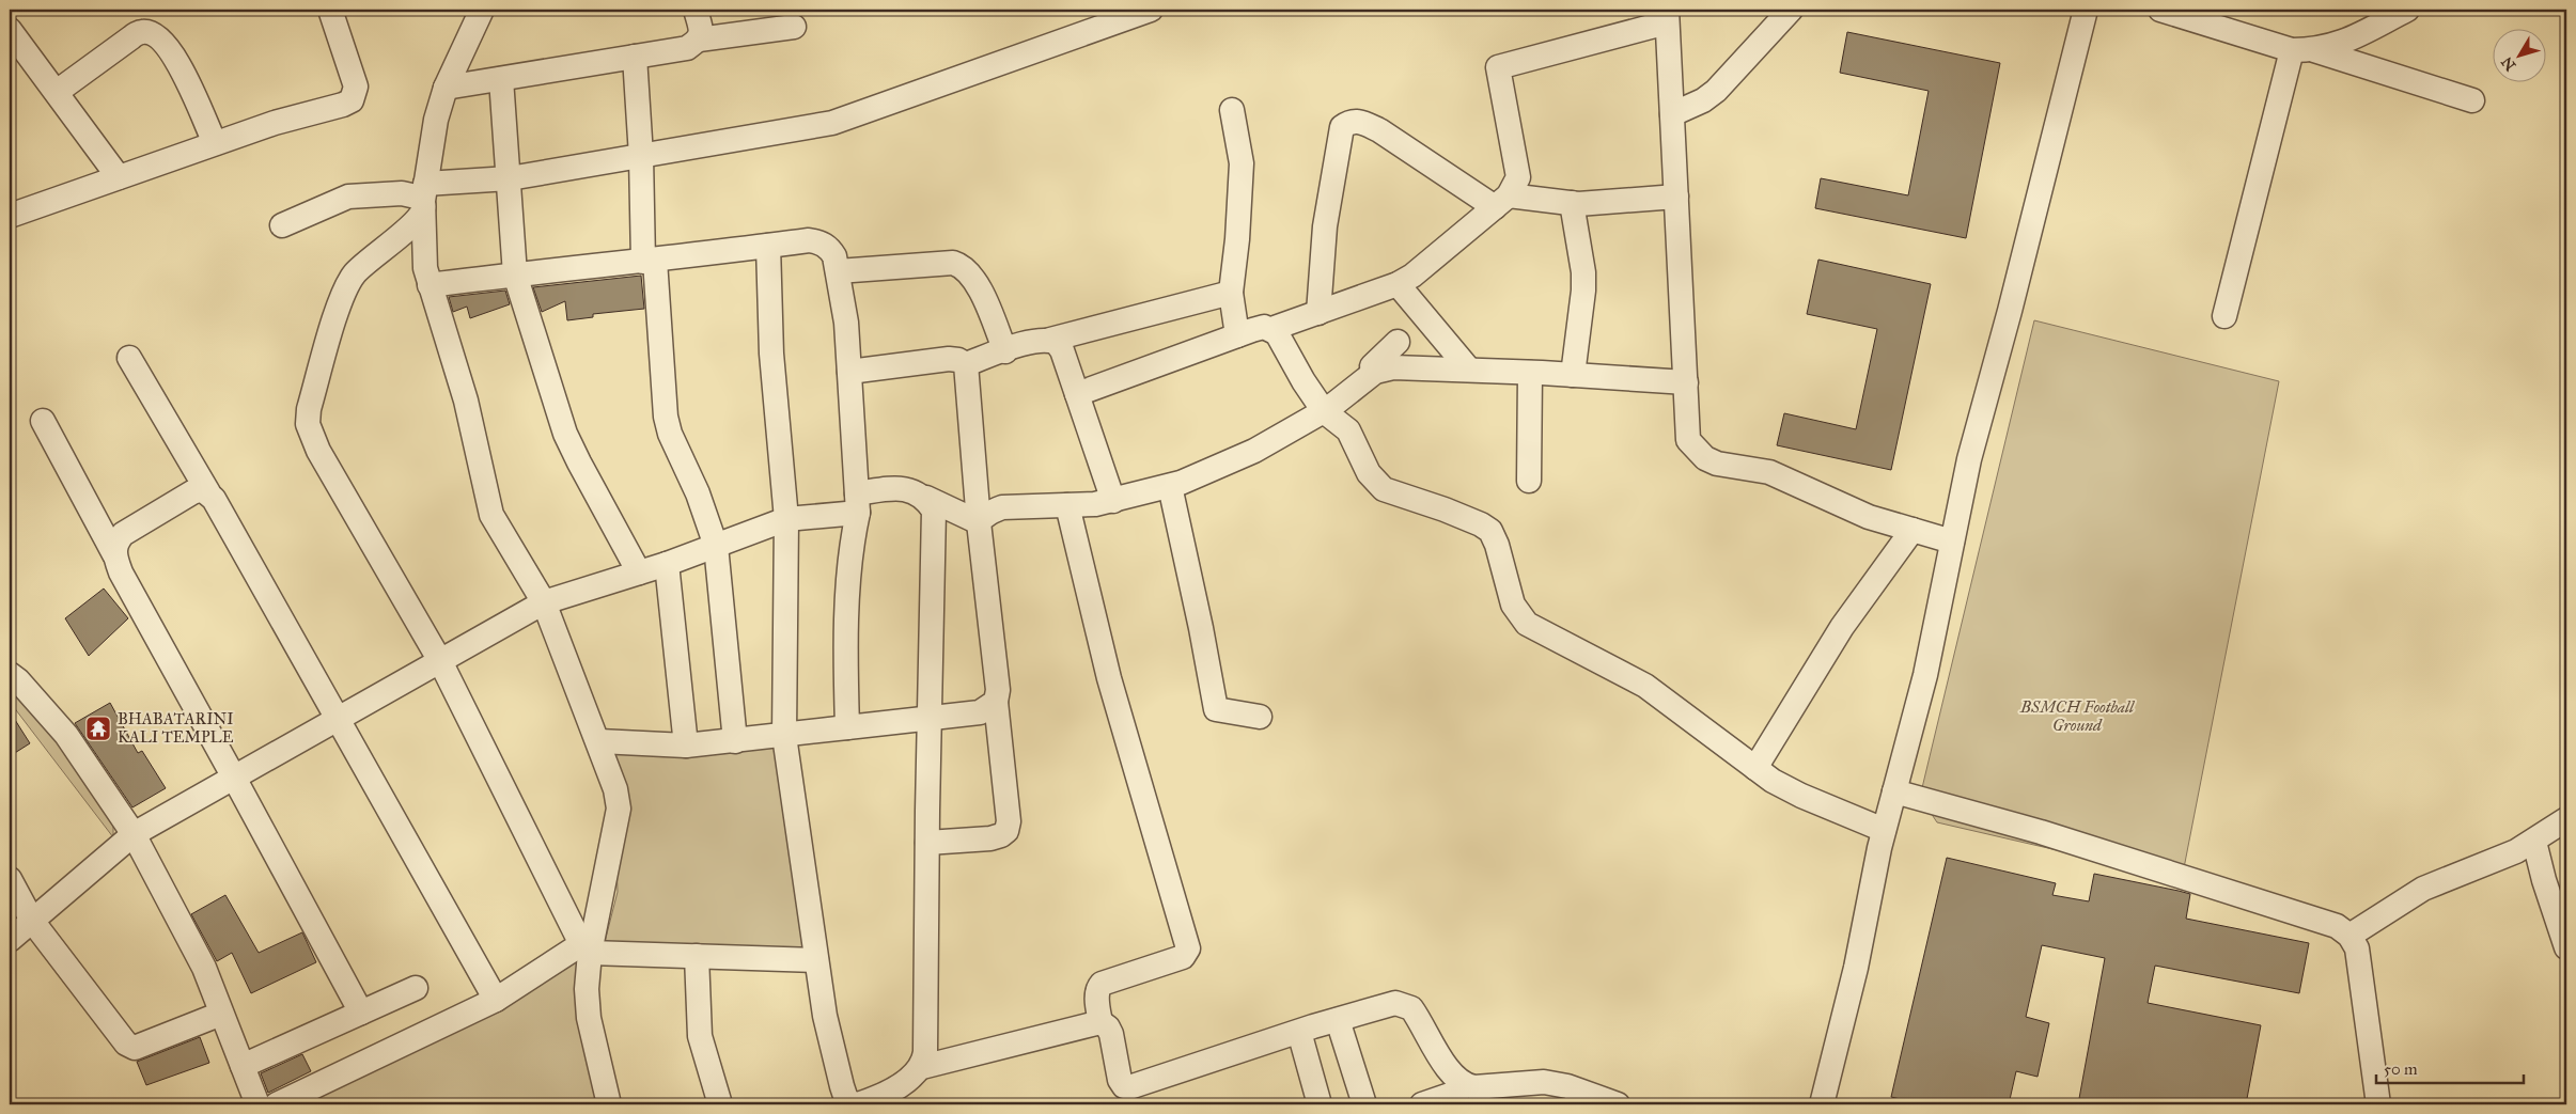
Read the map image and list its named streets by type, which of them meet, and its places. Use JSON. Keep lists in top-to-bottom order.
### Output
{
  "parks": ["BSMCH Football Ground"],
  "places": {
    "temple": ["BHABATARINI KALI TEMPLE"]
  },
  "scale_bar": "50 m",
  "north": "bottom left"
}
